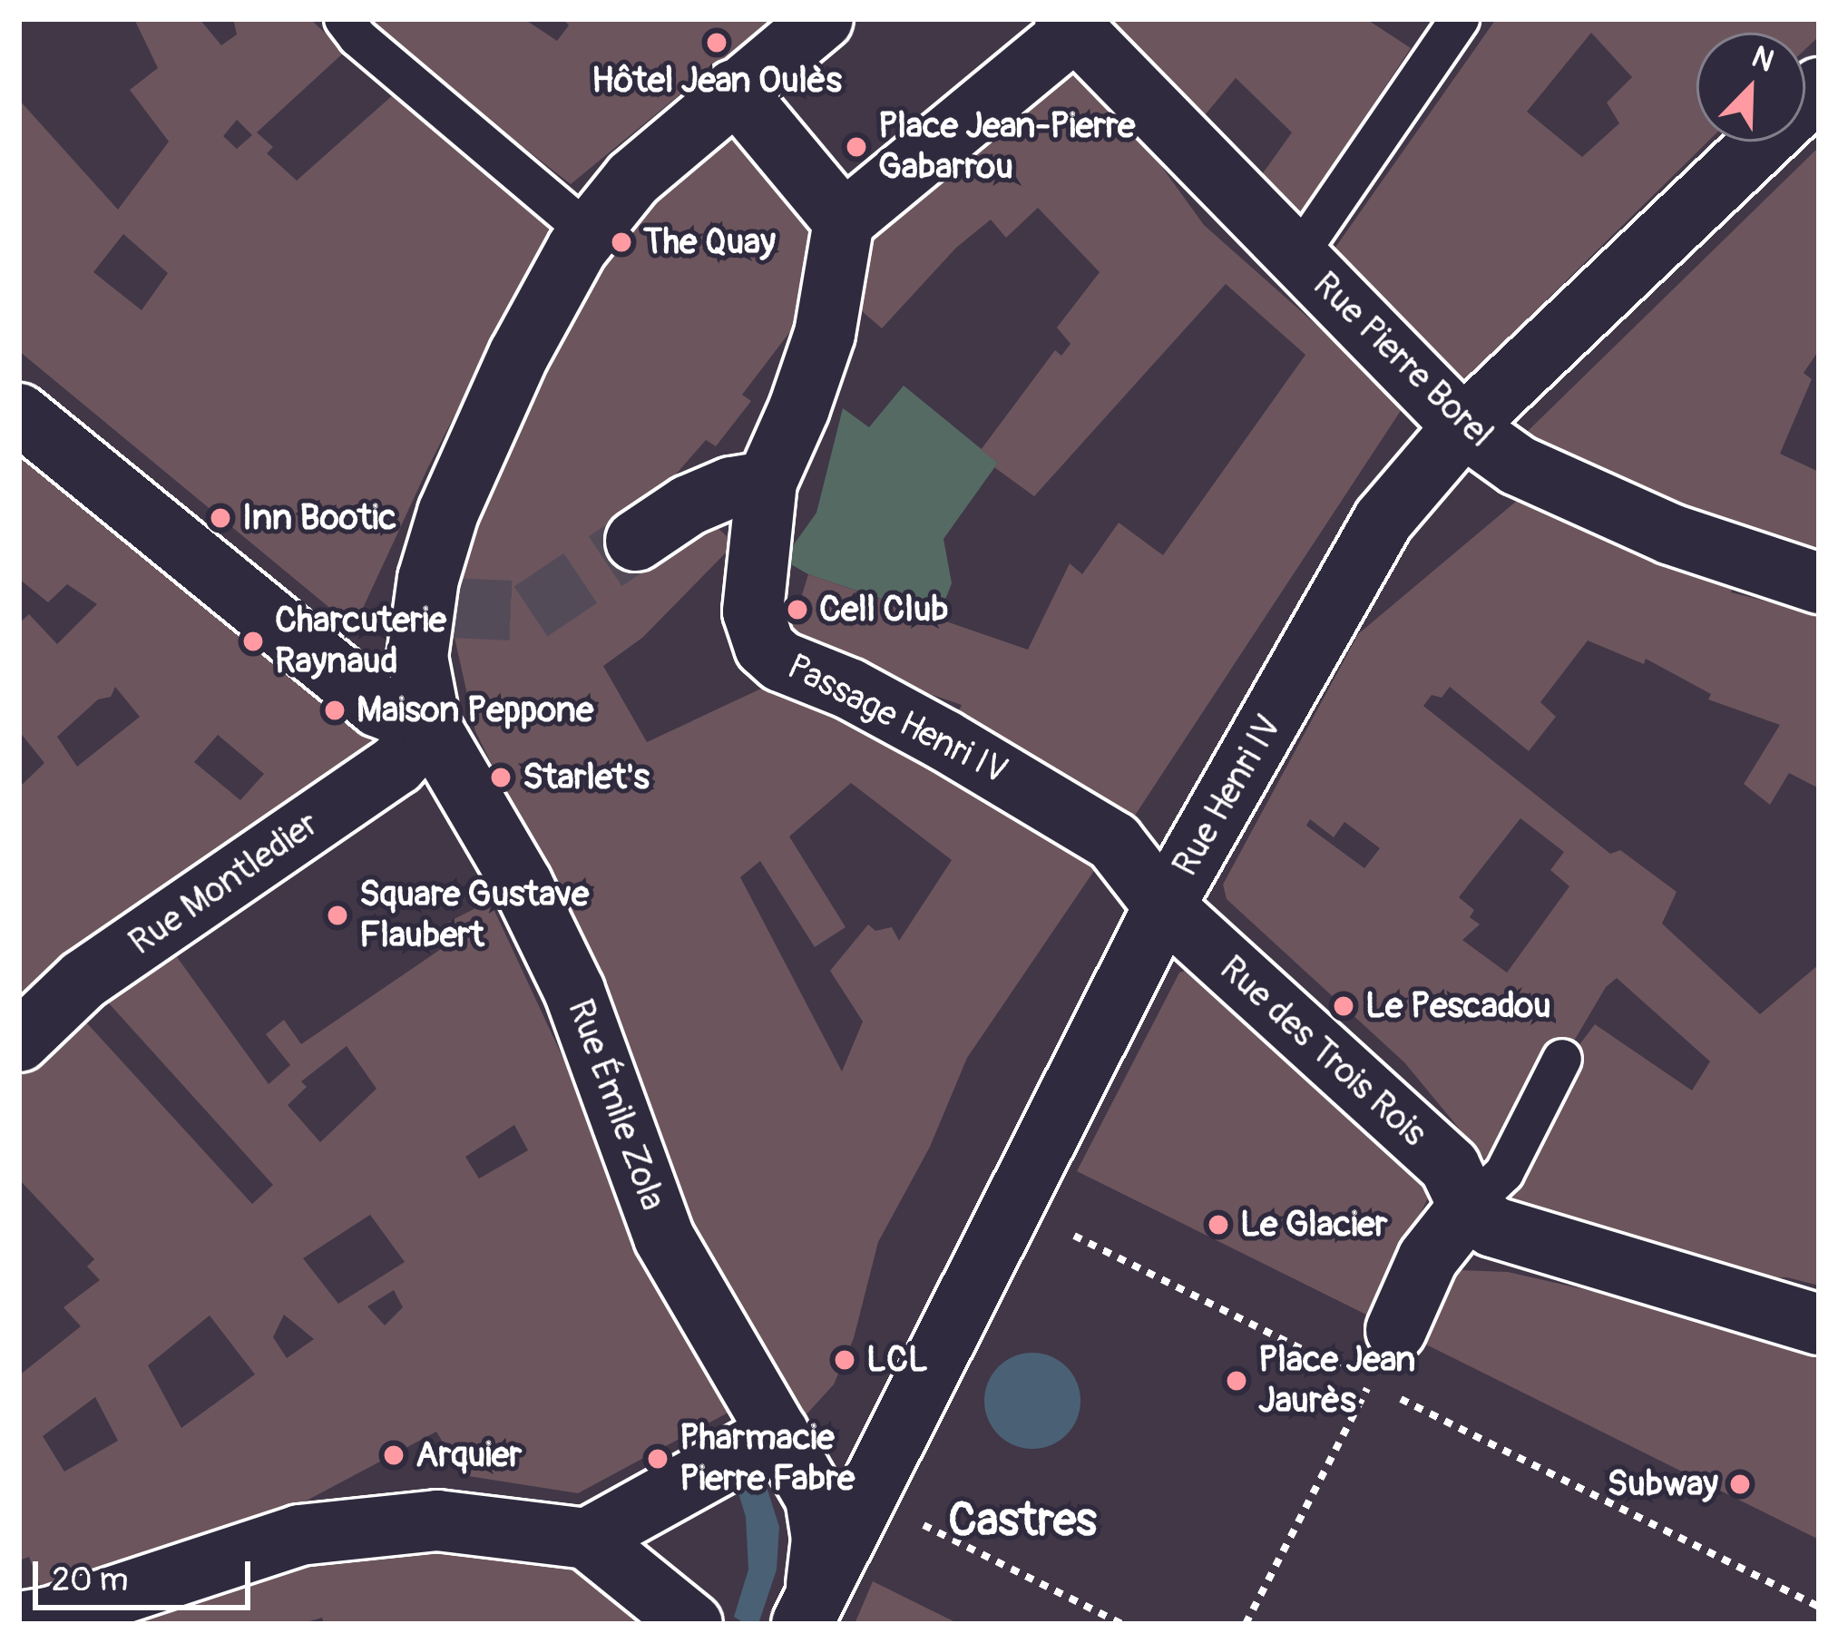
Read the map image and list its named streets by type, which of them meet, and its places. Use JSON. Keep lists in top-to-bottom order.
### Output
{
  "streets": {
    "street": [
      "Rue Pierre Borel",
      "Passage Henri IV",
      "Rue Henri IV",
      "Rue Montledier",
      "Rue des Trois Rois",
      "Rue Émile Zola"
    ]
  },
  "crossings": [
    ["Rue Pierre Borel", "Rue Henri IV"],
    ["Passage Henri IV", "Rue Henri IV"],
    ["Passage Henri IV", "Rue des Trois Rois"],
    ["Rue Henri IV", "Rue des Trois Rois"],
    ["Rue Henri IV", "Rue Émile Zola"],
    ["Rue Montledier", "Rue Émile Zola"]
  ],
  "districts": ["Castres"],
  "places": [
    "Hôtel Jean Oulès",
    "Place Jean-Pierre Gabarrou",
    "The Quay",
    "Inn Bootic",
    "Cell Club",
    "Charcuterie Raynaud",
    "Maison Peppone",
    "Starlet's",
    "Square Gustave Flaubert",
    "Le Pescadou",
    "Le Glacier",
    "LCL",
    "Place Jean Jaurès",
    "Arquier",
    "Pharmacie Pierre Fabre",
    "Subway"
  ],
  "scale_bar": "20 m",
  "north": "top right"
}
